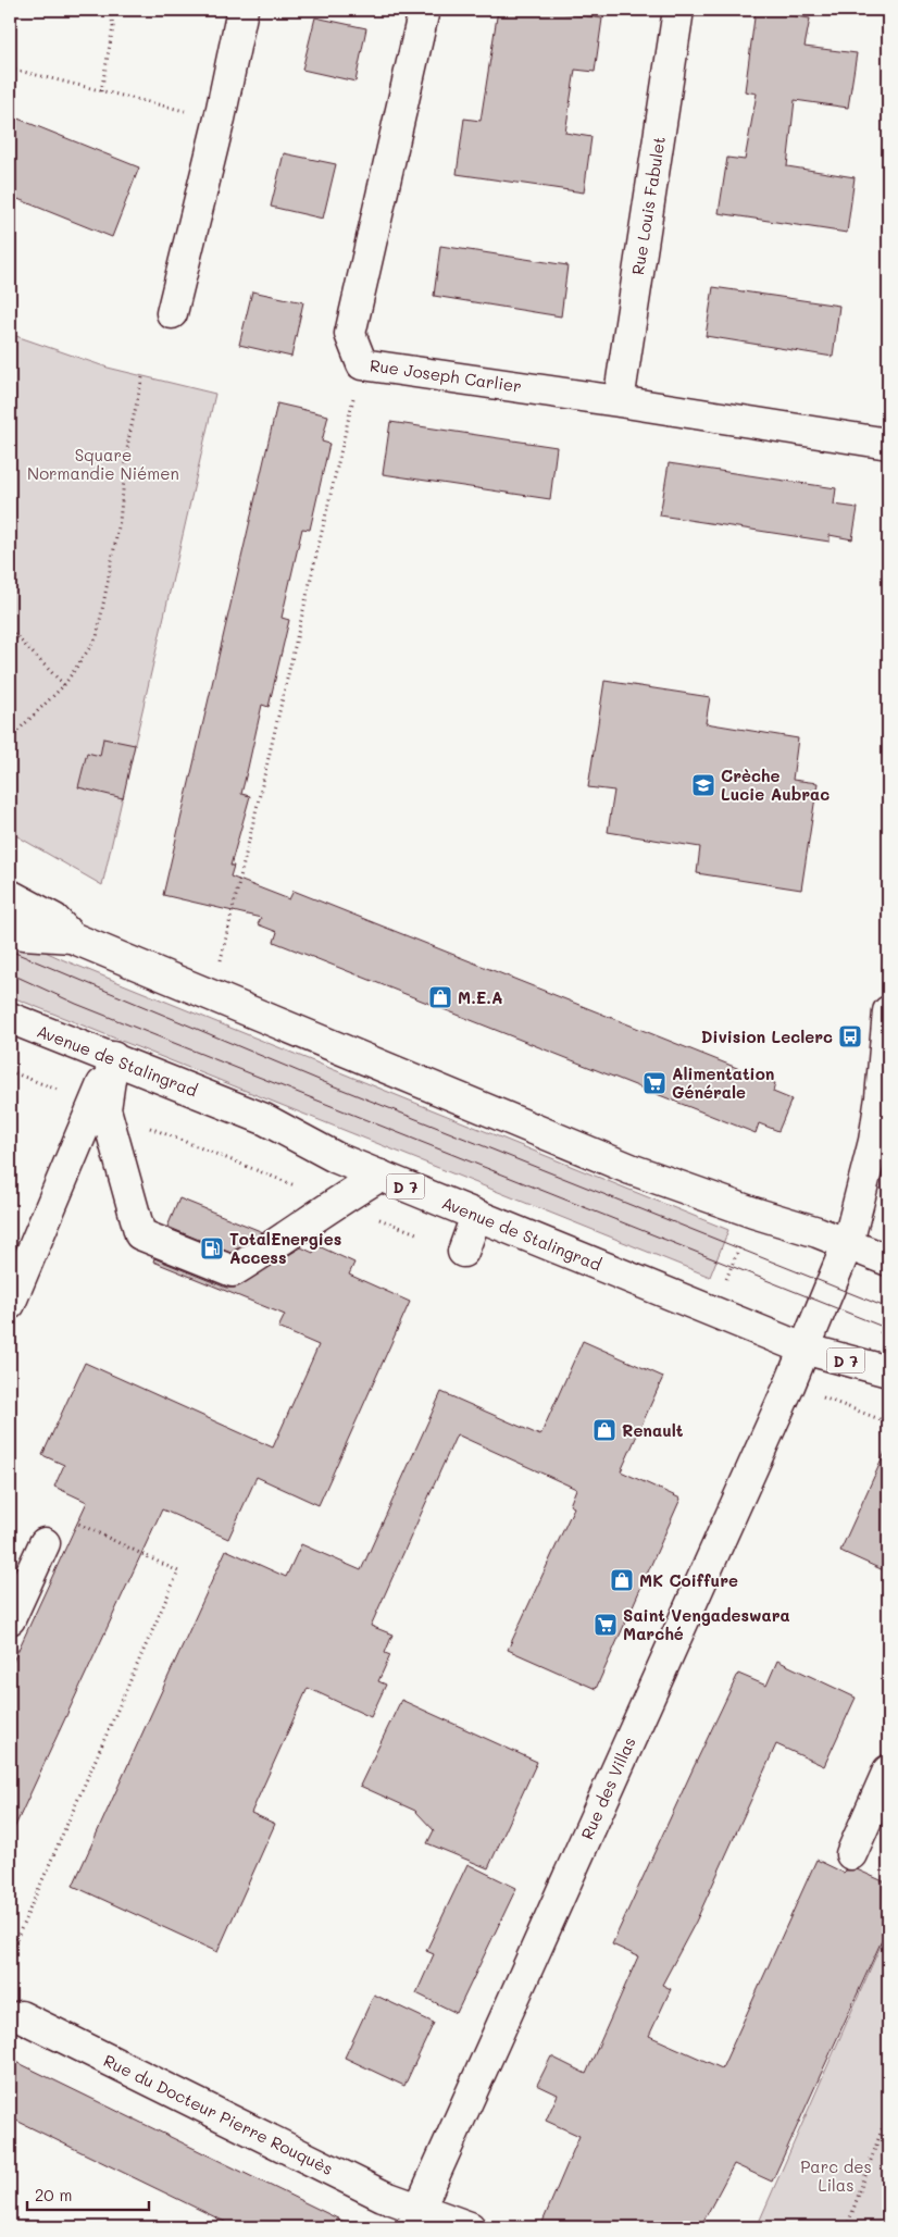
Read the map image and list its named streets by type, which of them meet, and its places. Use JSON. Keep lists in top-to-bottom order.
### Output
{
  "streets": {
    "street": [
      "Rue Louis Fabulet",
      "Rue Joseph Carlier",
      "Avenue de Stalingrad",
      "D 7",
      "Rue des Villas",
      "Rue du Docteur Pierre Rouquès"
    ]
  },
  "crossings": [
    ["Rue Louis Fabulet", "Rue Joseph Carlier"],
    ["Avenue de Stalingrad", "Rue des Villas"],
    ["Rue des Villas", "Rue du Docteur Pierre Rouquès"]
  ],
  "parks": ["Square Normandie Niémen", "Parc des Lilas"],
  "places": {
    "school or university": ["Crèche Lucie Aubrac"],
    "shop": ["M.E.A", "Renault", "MK Coiffure"],
    "bus stop": ["Division Leclerc"],
    "supermarket": ["Alimentation Générale", "Saint Vengadeswara Marché"],
    "fuel station": ["TotalEnergies Access"]
  },
  "scale_bar": "20 m"
}
